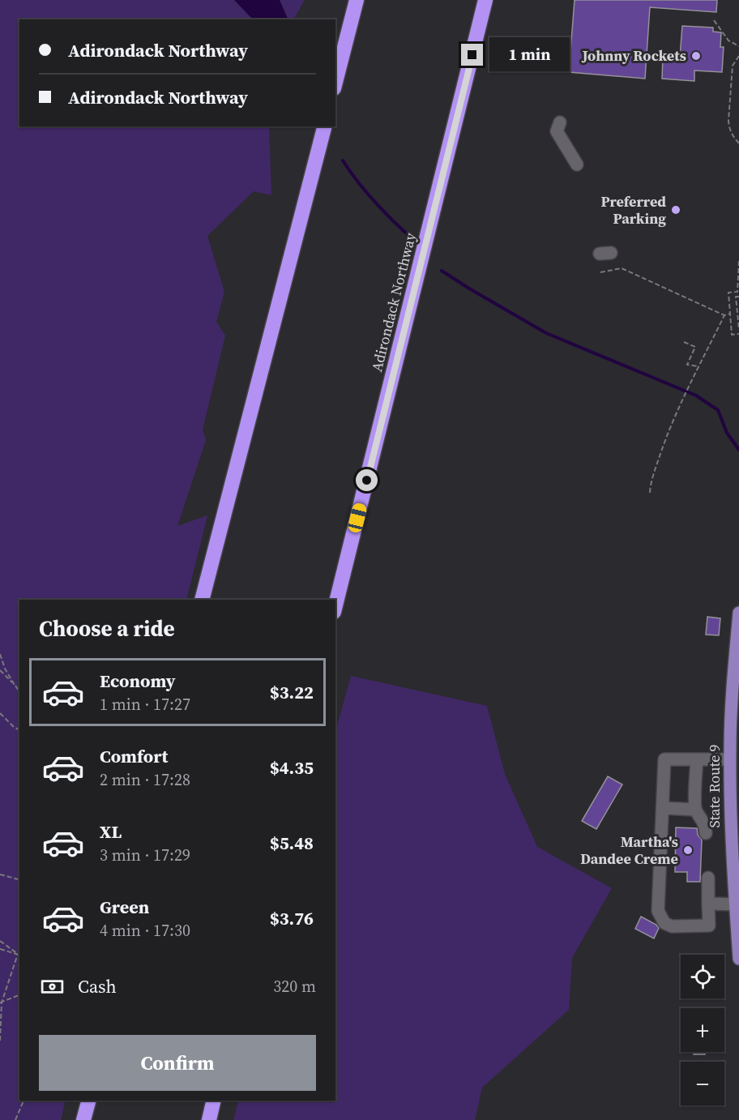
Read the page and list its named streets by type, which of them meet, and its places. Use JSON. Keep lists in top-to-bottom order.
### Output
{
  "streets": {
    "highway": ["Adirondack Northway"],
    "main road": ["State Route 9"]
  },
  "places": ["Johnny Rockets", "Preferred Parking", "Martha's Dandee Creme"],
  "page": {
    "banner": ["Adirondack Northway", "Adirondack Northway"],
    "bubble": "1 min",
    "heading": "Choose a ride",
    "list": [
      {
        "name": "Economy",
        "note": "1 min · 17:27",
        "value": "$3.22"
      },
      {
        "name": "Comfort",
        "note": "2 min · 17:28",
        "value": "$4.35"
      },
      {
        "name": "XL",
        "note": "3 min · 17:29",
        "value": "$5.48"
      },
      {
        "name": "Green",
        "note": "4 min · 17:30",
        "value": "$3.76"
      }
    ],
    "map_buttons": ["+", "−"],
    "pay": ["Cash", "320 m"],
    "buttons": "Confirm"
  }
}
